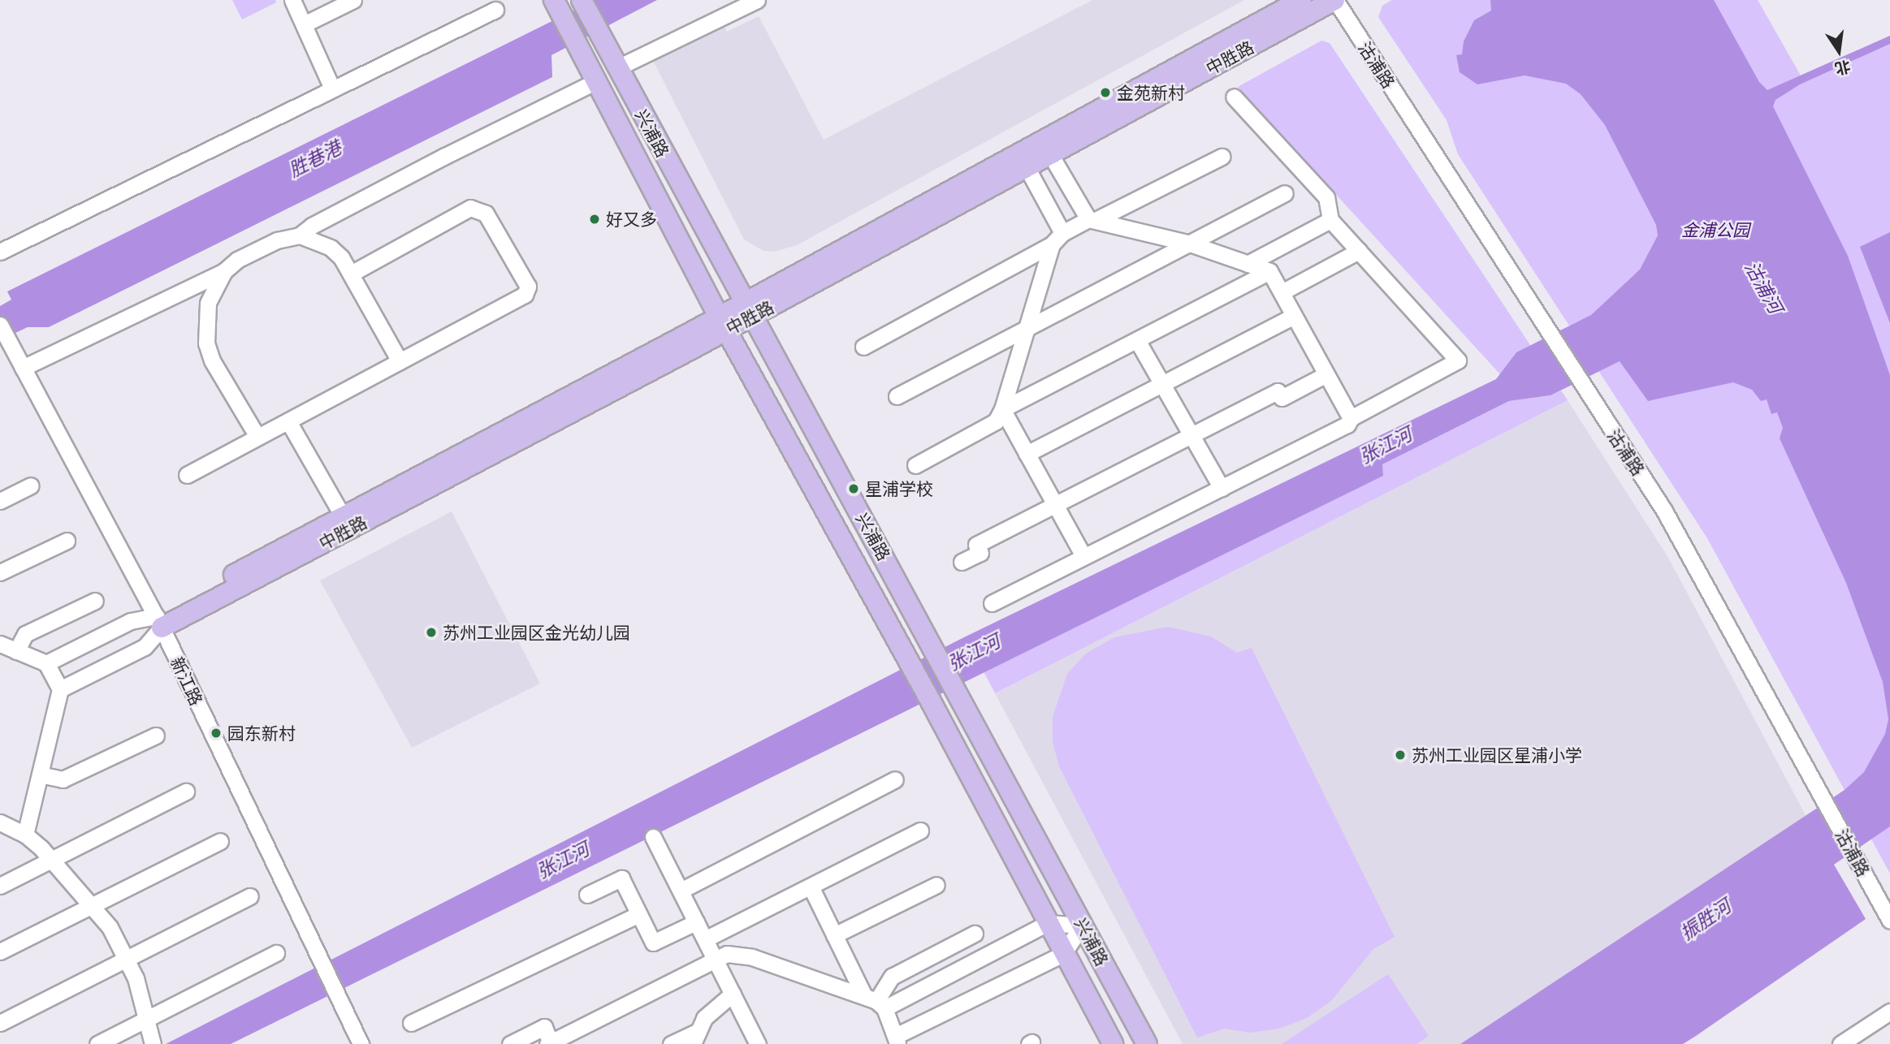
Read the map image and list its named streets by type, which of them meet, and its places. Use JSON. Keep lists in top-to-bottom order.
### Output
{
  "streets": {
    "main road": ["中胜路", "兴浦路"],
    "street": ["沽浦路", "新江路"]
  },
  "crossings": [
    ["中胜路", "沽浦路"],
    ["中胜路", "兴浦路"],
    ["中胜路", "新江路"]
  ],
  "water": [
    "胜巷港",
    "沽浦河",
    "张江河",
    "振胜河"
  ],
  "parks": ["金浦公园"],
  "places": [
    "金苑新村",
    "好又多",
    "星浦学校",
    "苏州工业园区金光幼儿园",
    "园东新村",
    "苏州工业园区星浦小学"
  ],
  "north": "bottom"
}
